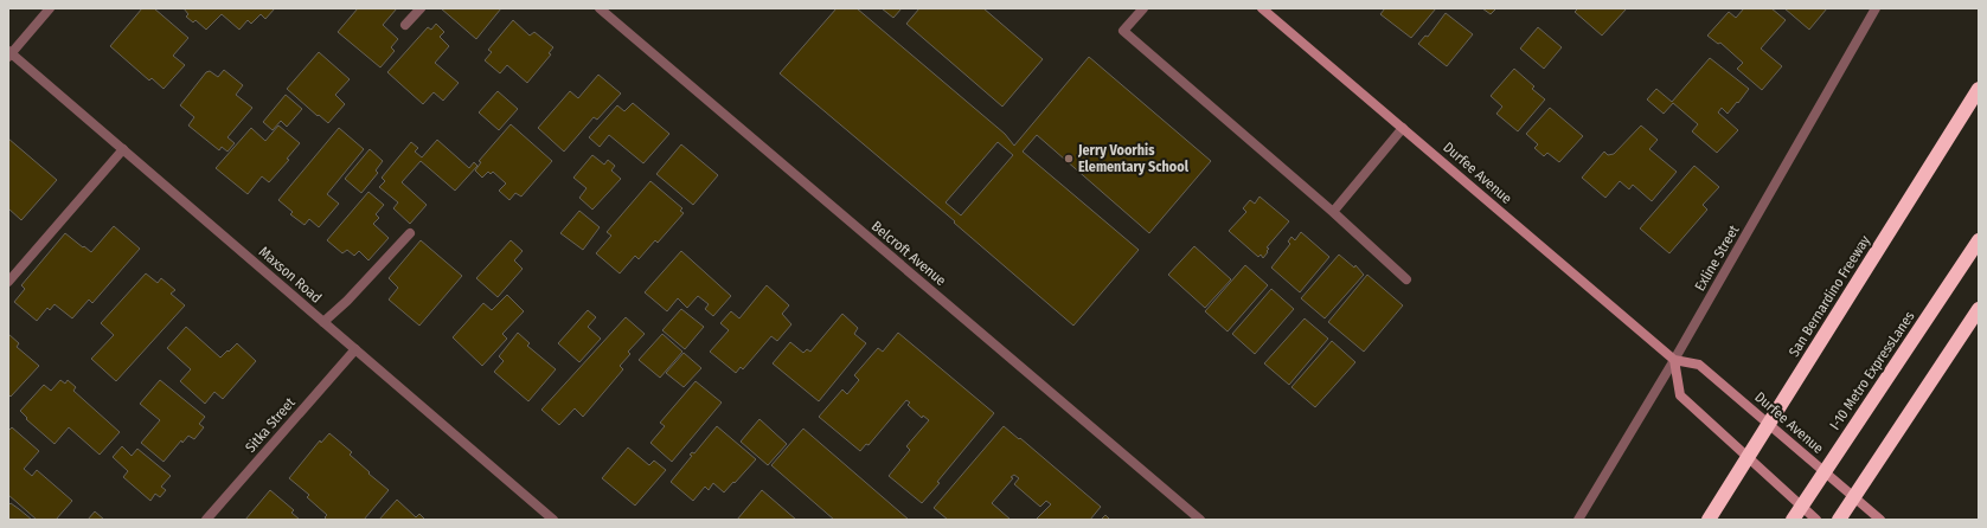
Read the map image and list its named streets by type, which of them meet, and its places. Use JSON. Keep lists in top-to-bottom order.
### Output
{
  "streets": {
    "highway": ["San Bernardino Freeway", "I-10 Metro ExpressLanes"],
    "main road": ["Durfee Avenue"],
    "street": [
      "Belcroft Avenue",
      "Exline Street",
      "Maxson Road",
      "Sitka Street"
    ]
  },
  "crossings": [
    ["Durfee Avenue", "Exline Street"],
    ["Maxson Road", "Sitka Street"]
  ],
  "places": ["Jerry Voorhis Elementary School"]
}
